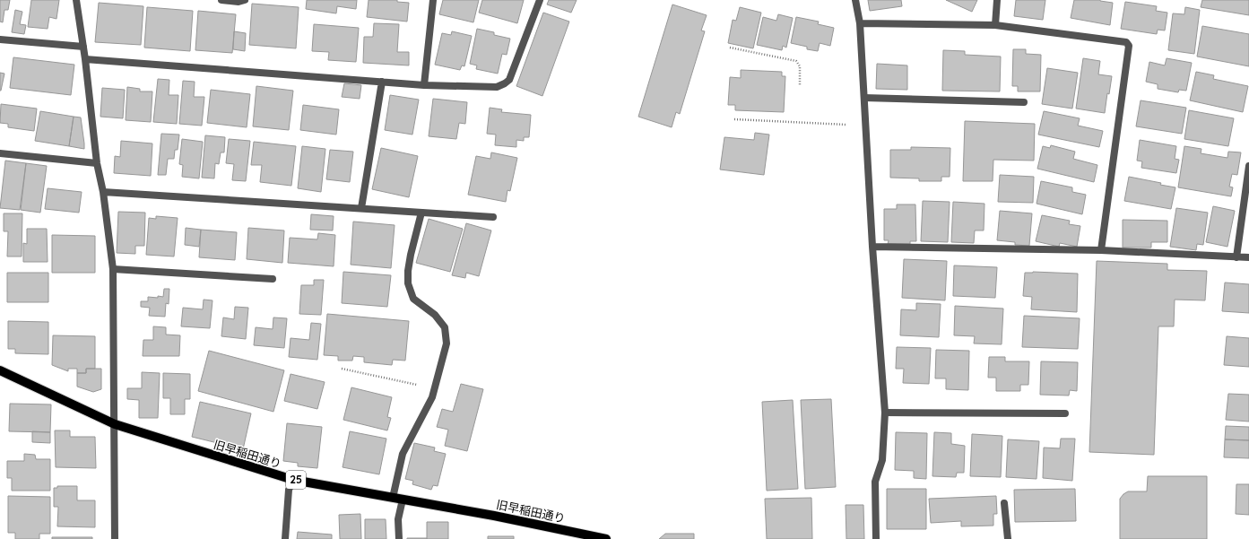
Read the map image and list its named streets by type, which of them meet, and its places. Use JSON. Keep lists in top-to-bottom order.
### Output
{
  "streets": {
    "main road": ["旧早稲田通り", "25"]
  }
}
